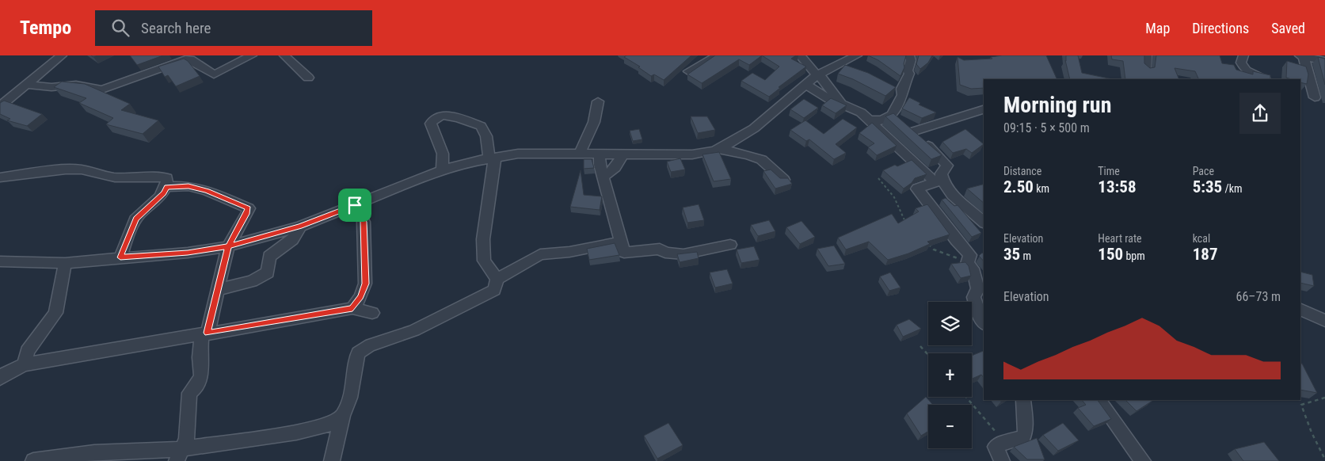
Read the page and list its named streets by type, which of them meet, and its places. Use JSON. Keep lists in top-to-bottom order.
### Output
{
  "page": {
    "header": "Tempo",
    "search": "Search here",
    "nav": ["Map", "Directions", "Saved"],
    "heading": ["Morning run", "09:15 · 5 × 500 m"],
    "stats": [
      ["Distance", "2.50 km"],
      ["Time", "13:58"],
      ["Pace", "5:35 /km"],
      ["Elevation", "35 m"],
      ["Heart rate", "150 bpm"],
      ["kcal", "187"]
    ],
    "chart": ["Elevation", "66–73 m"],
    "map_buttons": ["+", "−"]
  }
}
